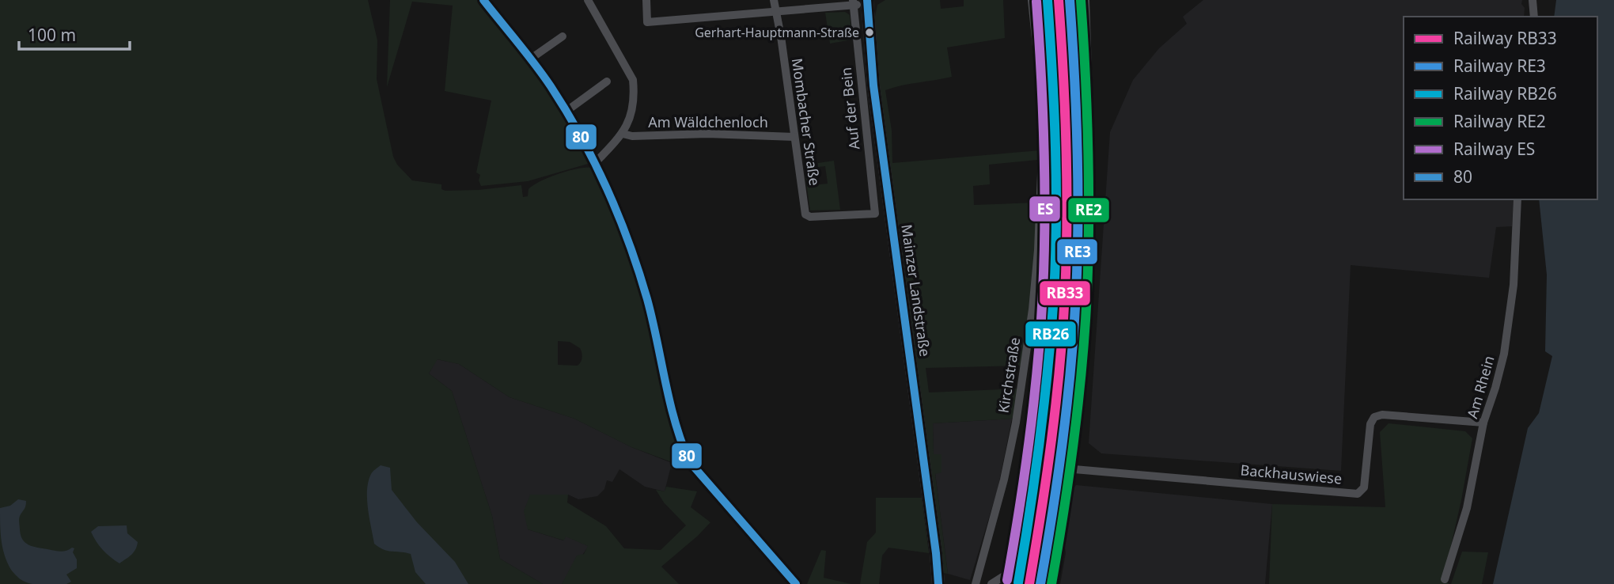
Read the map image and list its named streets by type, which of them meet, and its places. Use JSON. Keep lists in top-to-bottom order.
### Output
{
  "streets": {
    "main road": ["Mainzer Landstraße"],
    "street": [
      "Auf der Bein",
      "Am Wäldchenloch",
      "Mombacher Straße",
      "Kirchstraße",
      "Am Rhein",
      "Backhauswiese"
    ]
  },
  "crossings": [
    ["Auf der Bein", "Mombacher Straße"],
    ["Am Wäldchenloch", "Mombacher Straße"],
    ["Am Rhein", "Backhauswiese"]
  ],
  "places": ["Gerhart-Hauptmann-Straße"],
  "lines": [
    "rail line RB33",
    "rail line RE3",
    "rail line RE2",
    "transit line 80",
    "rail line RB26",
    "rail line ES"
  ],
  "legend": [
    "Railway RB33",
    "Railway RE3",
    "Railway RB26",
    "Railway RE2",
    "Railway ES",
    "80"
  ],
  "scale_bar": "100 m"
}
